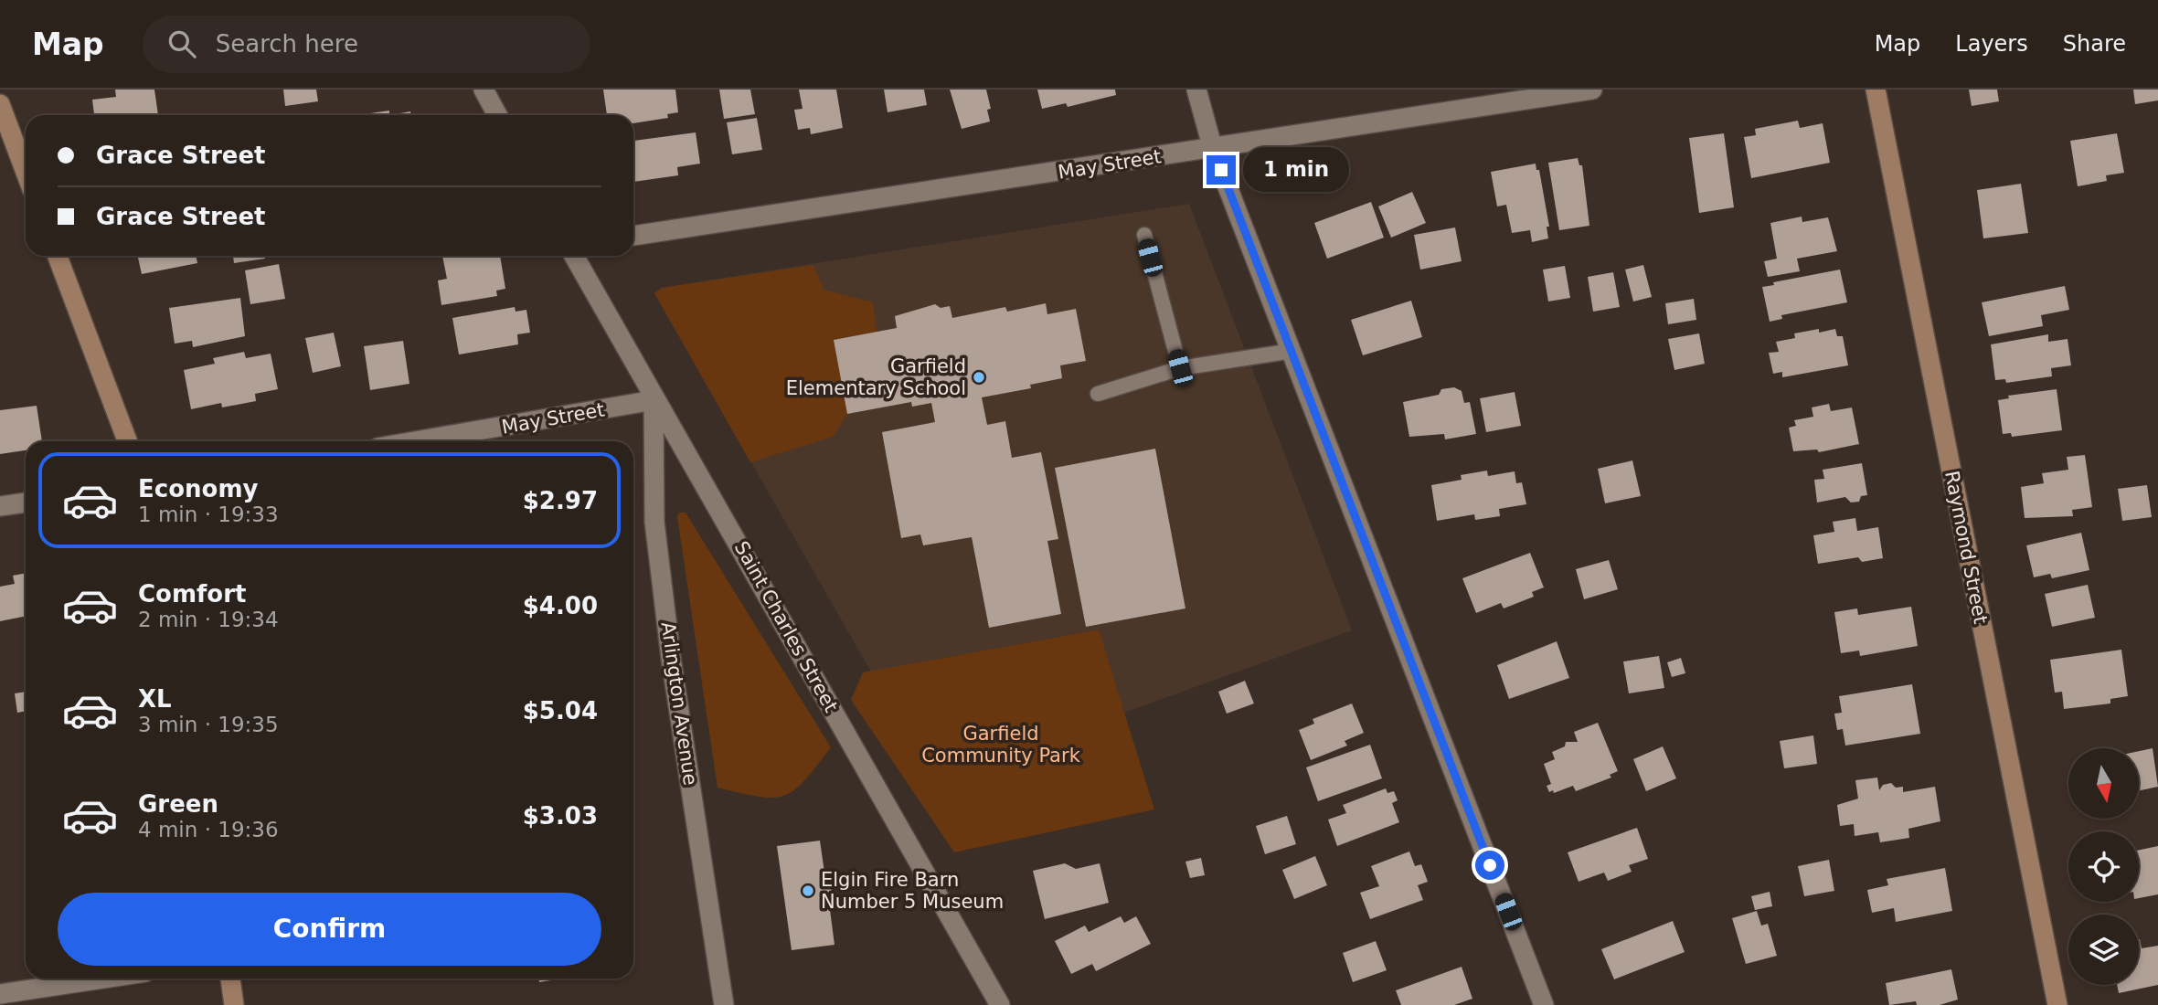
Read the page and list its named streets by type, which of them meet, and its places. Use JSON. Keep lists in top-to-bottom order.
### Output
{
  "streets": {
    "street": [
      "May Street",
      "Raymond Street",
      "Saint Charles Street",
      "Arlington Avenue"
    ]
  },
  "crossings": [
    ["May Street", "Saint Charles Street"],
    ["May Street", "Arlington Avenue"],
    ["Saint Charles Street", "Arlington Avenue"]
  ],
  "parks": ["Garfield Community Park"],
  "places": ["Garfield Elementary School", "Elgin Fire Barn Number 5 Museum"],
  "north": "bottom",
  "page": {
    "header": "Map",
    "search": "Search here",
    "nav": ["Map", "Layers", "Share"],
    "banner": ["Grace Street", "Grace Street"],
    "bubble": "1 min",
    "list": [
      {
        "name": "Economy",
        "note": "1 min · 19:33",
        "value": "$2.97"
      },
      {
        "name": "Comfort",
        "note": "2 min · 19:34",
        "value": "$4.00"
      },
      {
        "name": "XL",
        "note": "3 min · 19:35",
        "value": "$5.04"
      },
      {
        "name": "Green",
        "note": "4 min · 19:36",
        "value": "$3.03"
      }
    ],
    "buttons": "Confirm"
  }
}
